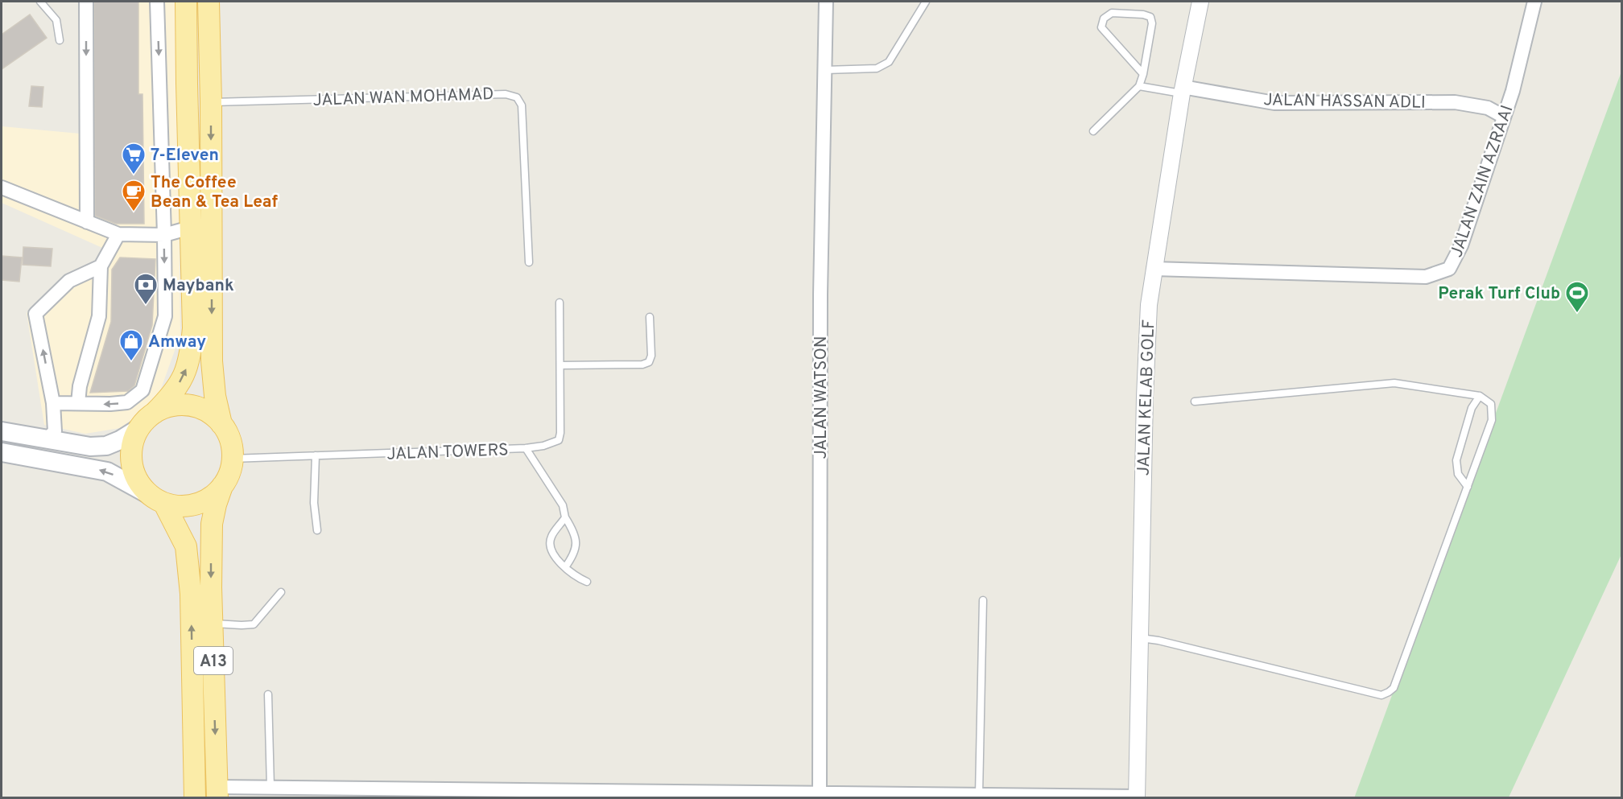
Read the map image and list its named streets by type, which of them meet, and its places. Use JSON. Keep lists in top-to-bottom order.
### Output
{
  "streets": {
    "main road": ["A13"],
    "street": [
      "JALAN HASSAN ADLI",
      "JALAN ZAIN AZRAAI",
      "JALAN WATSON",
      "JALAN KELAB GOLF"
    ],
    "lane": ["JALAN WAN MOHAMAD", "JALAN TOWERS"]
  },
  "crossings": [
    ["JALAN WAN MOHAMAD", "A13"],
    ["JALAN HASSAN ADLI", "JALAN ZAIN AZRAAI"],
    ["JALAN HASSAN ADLI", "JALAN KELAB GOLF"],
    ["JALAN ZAIN AZRAAI", "JALAN KELAB GOLF"],
    ["JALAN TOWERS", "A13"]
  ],
  "places": {
    "supermarket": ["7-Eleven"],
    "cafe": ["The Coffee Bean & Tea Leaf"],
    "bank": ["Maybank"],
    "sports": ["Perak Turf Club"],
    "shop": ["Amway"]
  }
}
